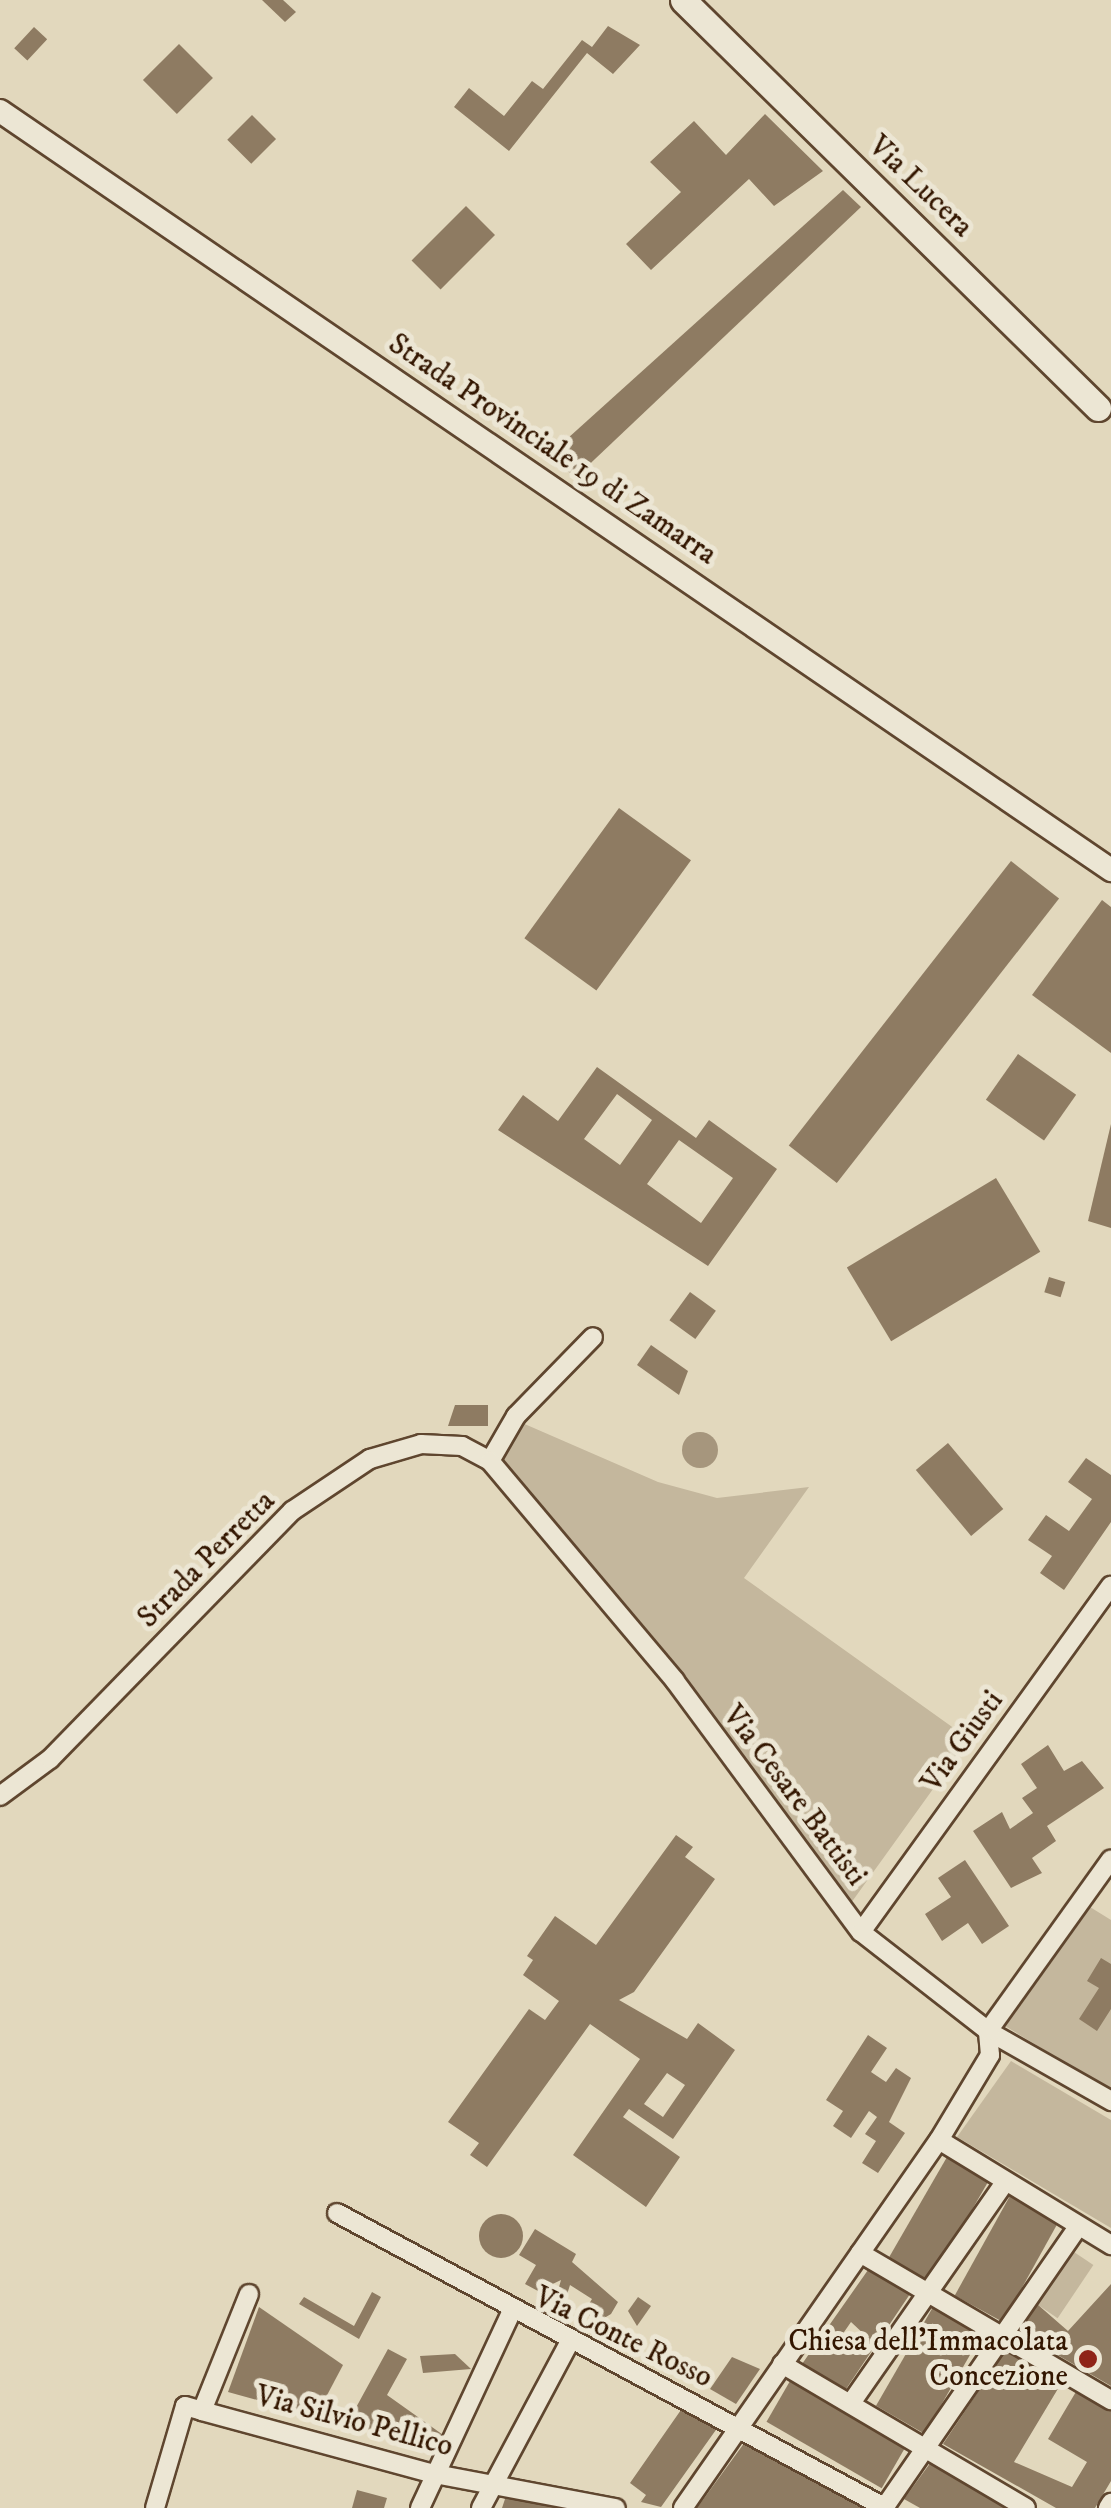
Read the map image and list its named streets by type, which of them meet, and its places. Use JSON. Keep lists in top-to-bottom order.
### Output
{
  "streets": {
    "main road": ["Via Lucera"],
    "street": [
      "Strada Provinciale 19 di Zamarra",
      "Strada Perretta",
      "Via Giusti",
      "Via Cesare Battisti",
      "Via Conte Rosso",
      "Via Silvio Pellico"
    ]
  },
  "crossings": [
    ["Strada Perretta", "Via Cesare Battisti"],
    ["Via Giusti", "Via Cesare Battisti"]
  ],
  "places": ["Chiesa dell'Immacolata Concezione"]
}
